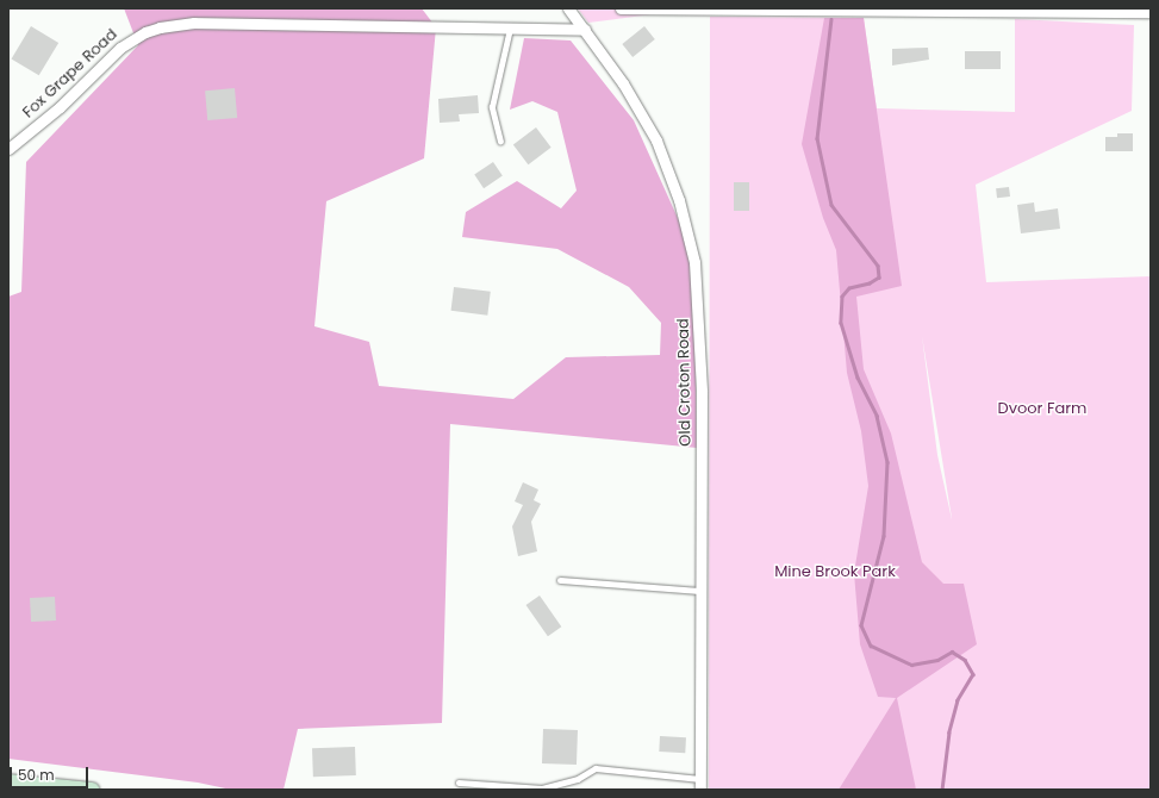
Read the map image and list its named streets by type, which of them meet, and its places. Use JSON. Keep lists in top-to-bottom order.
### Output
{
  "streets": {
    "street": ["Fox Grape Road", "Old Croton Road"]
  },
  "crossings": [
    ["Fox Grape Road", "Old Croton Road"]
  ],
  "parks": ["Dvoor Farm", "Mine Brook Park"],
  "scale_bar": "50 m"
}
